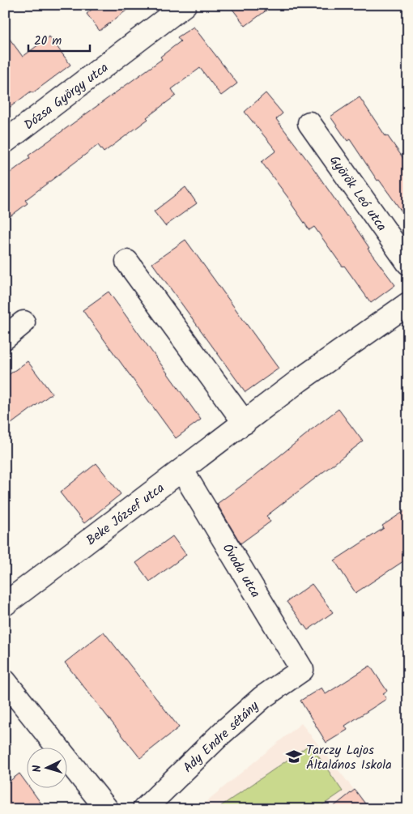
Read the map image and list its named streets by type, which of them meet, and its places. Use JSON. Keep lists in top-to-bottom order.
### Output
{
  "streets": {
    "street": [
      "Dózsa György utca",
      "Györök Leó utca",
      "Beke József utca",
      "Óvoda utca",
      "Ady Endre sétány"
    ]
  },
  "crossings": [
    ["Beke József utca", "Óvoda utca"],
    ["Óvoda utca", "Ady Endre sétány"]
  ],
  "places": {
    "school or university": ["Tarczy Lajos Általános Iskola"]
  },
  "scale_bar": "20 m",
  "north": "left"
}
